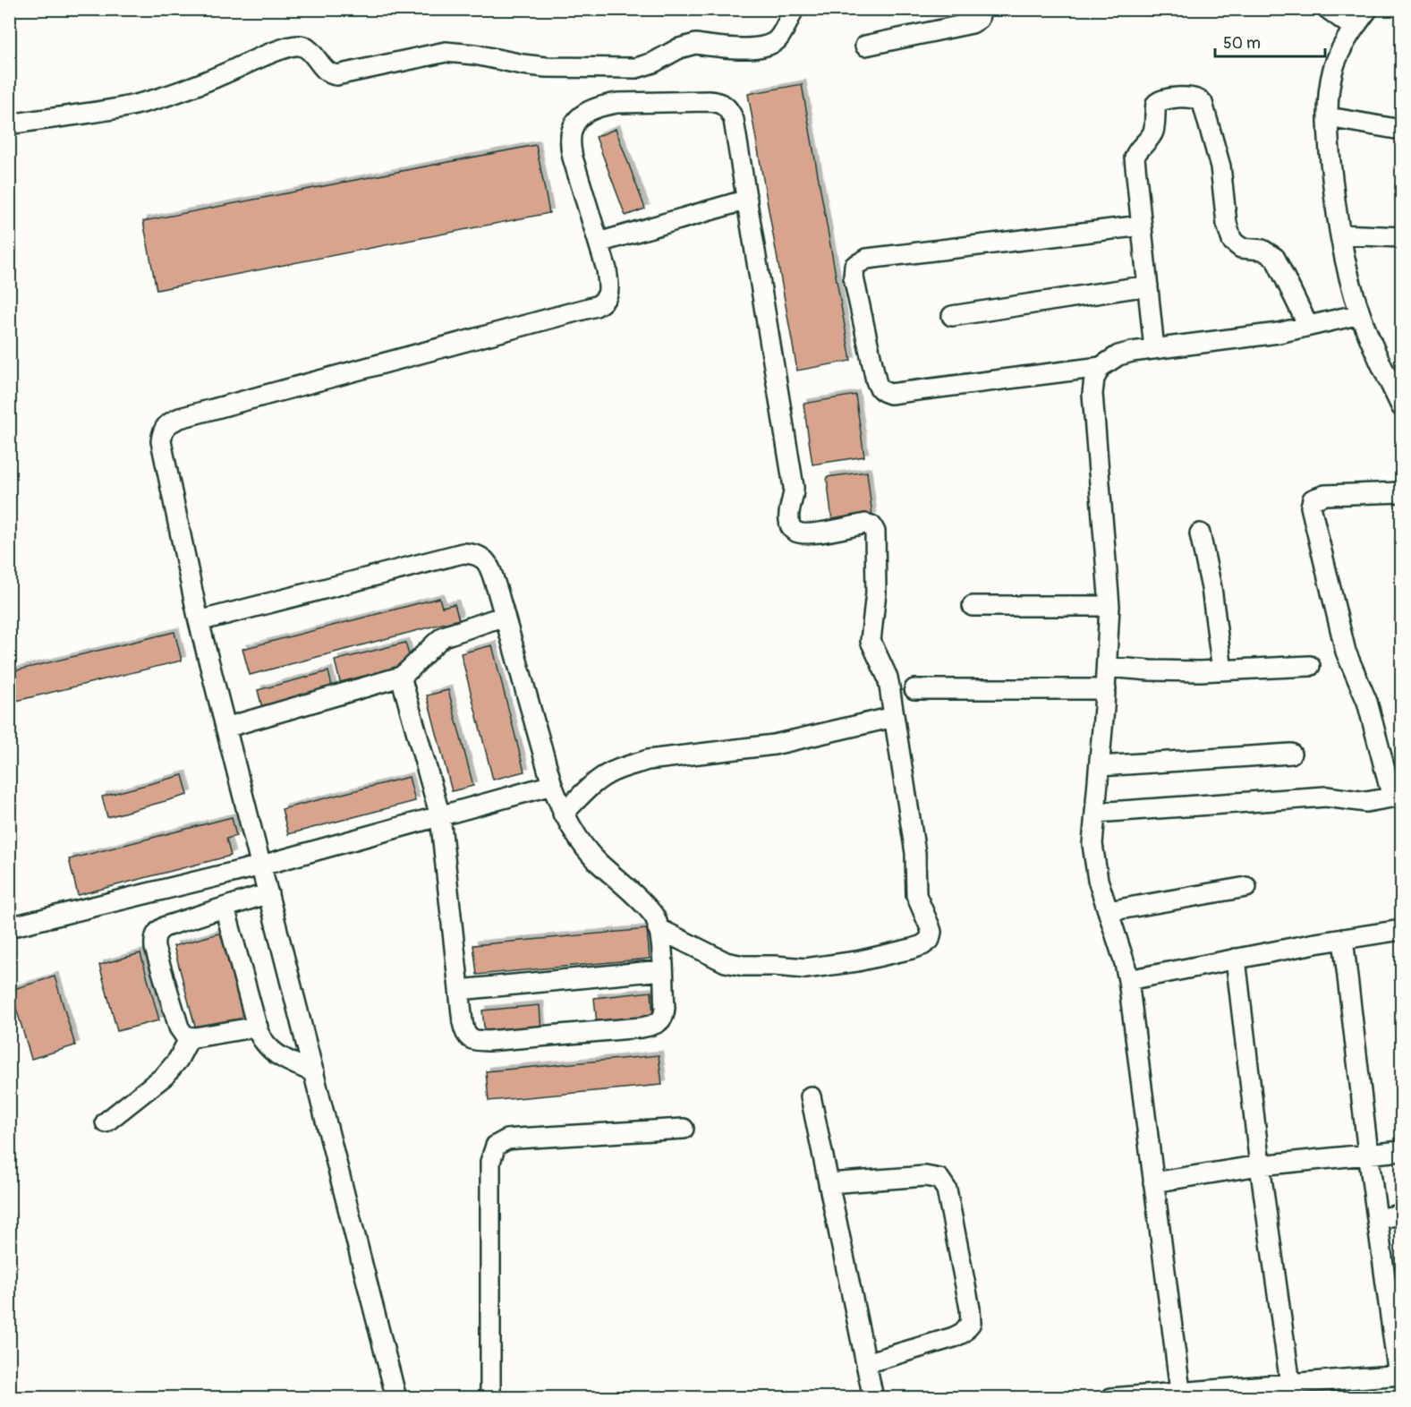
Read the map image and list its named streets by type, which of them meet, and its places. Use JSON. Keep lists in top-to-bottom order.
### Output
{
  "scale_bar": "50 m"
}
